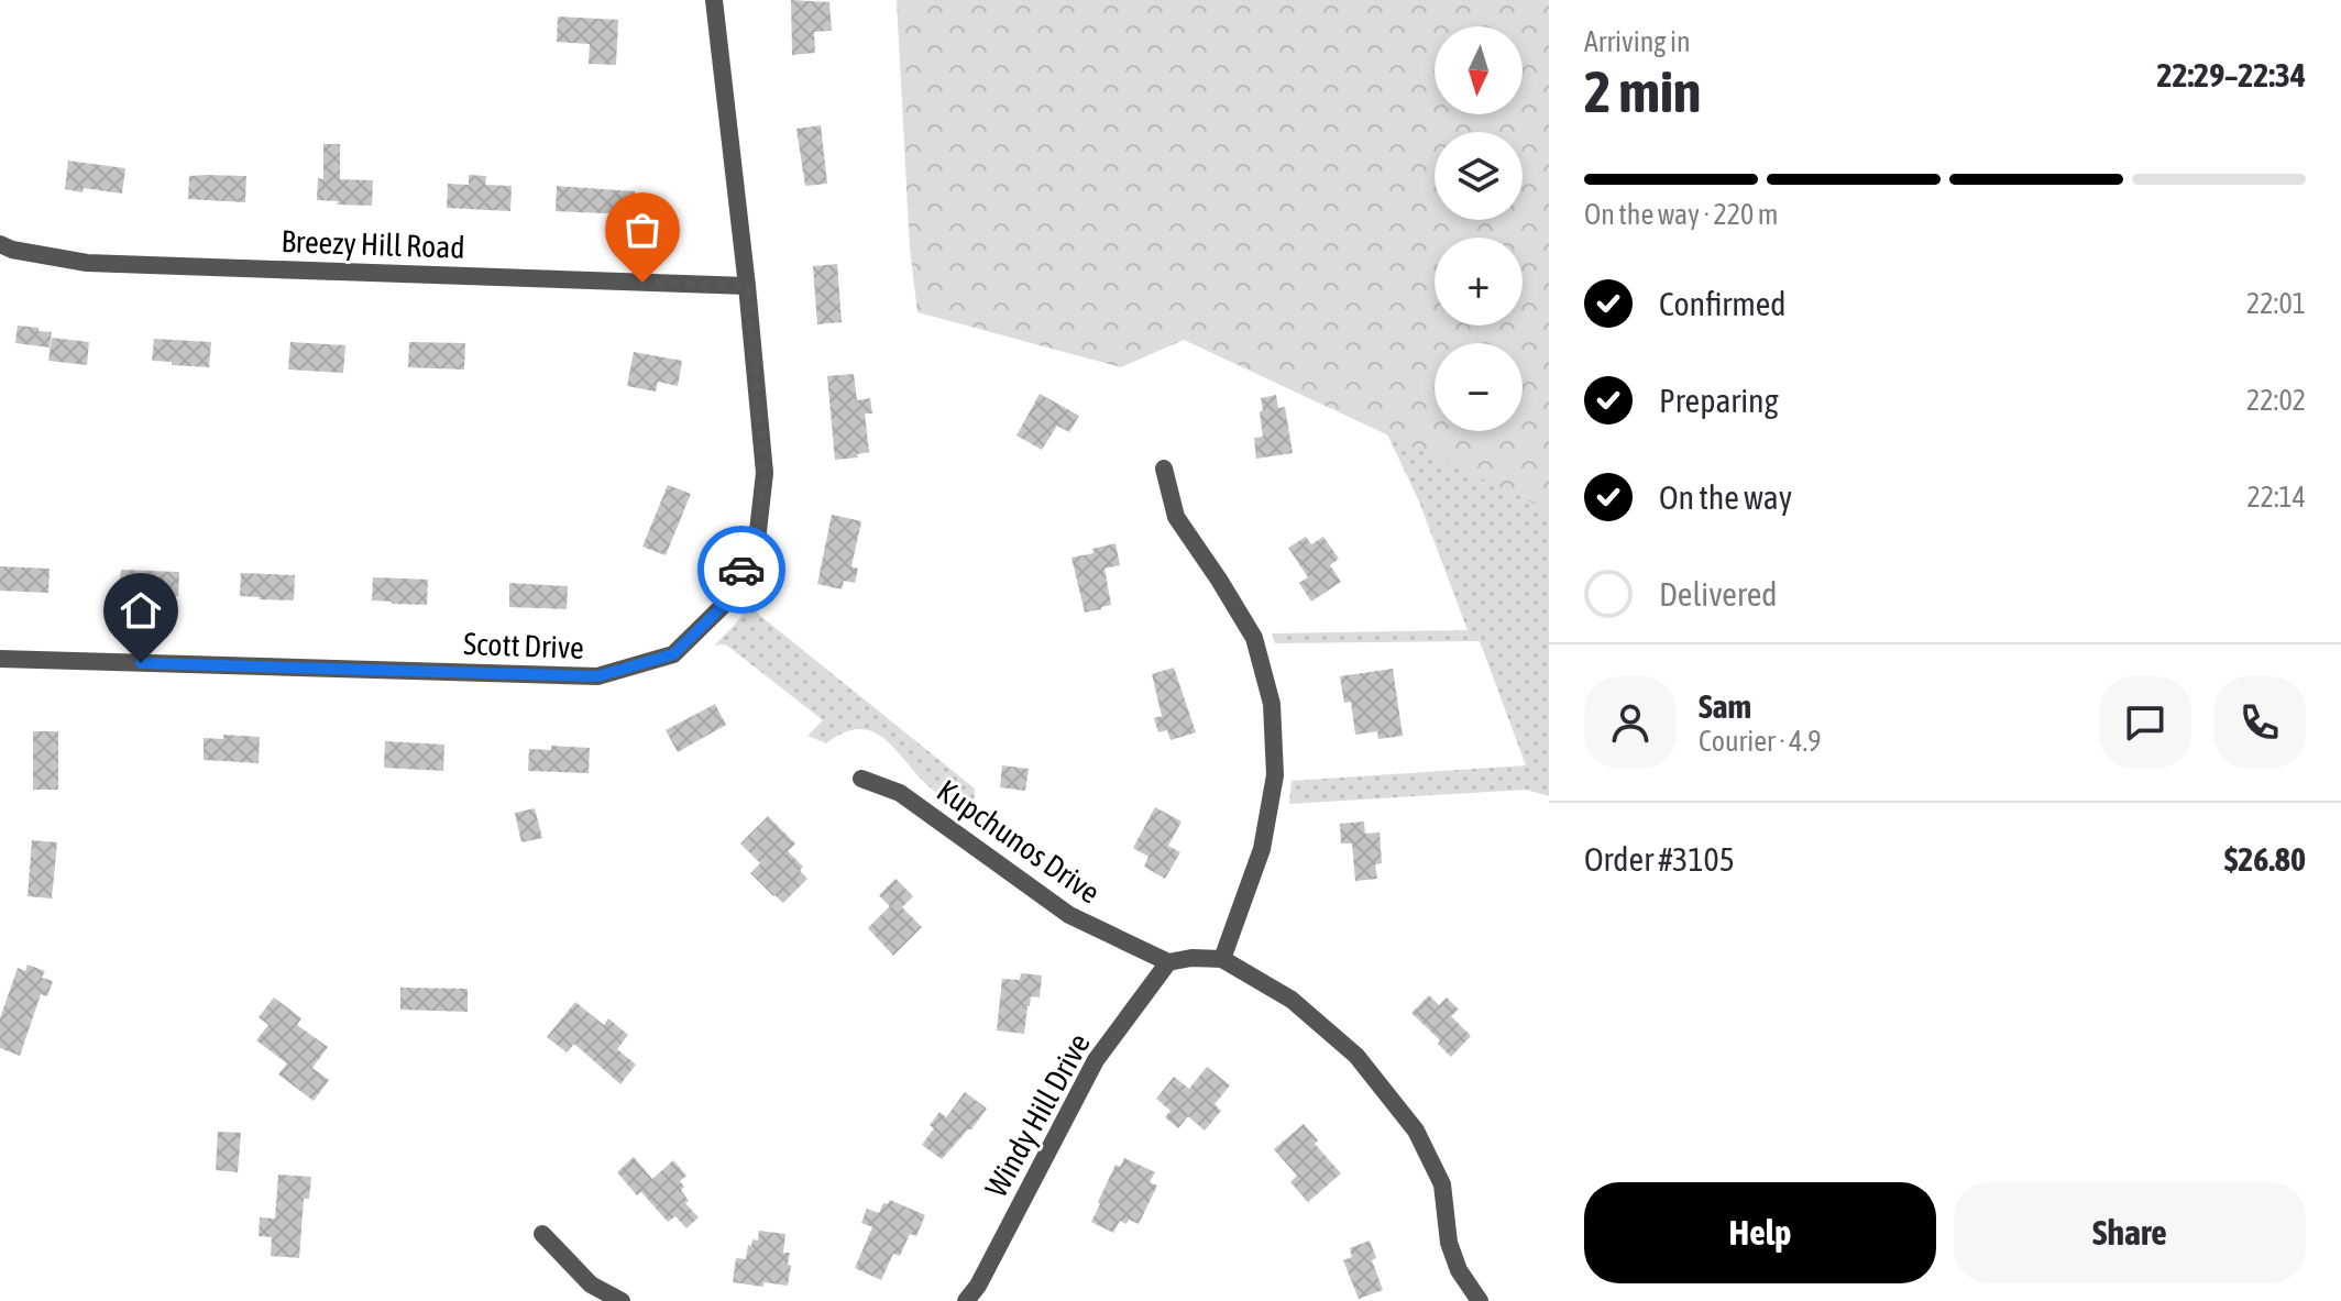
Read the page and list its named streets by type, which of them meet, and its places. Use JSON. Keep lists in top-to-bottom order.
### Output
{
  "streets": {
    "street": [
      "Breezy Hill Road",
      "Scott Drive",
      "Kupchunos Drive",
      "Windy Hill Drive"
    ]
  },
  "crossings": [
    ["Breezy Hill Road", "Scott Drive"],
    ["Kupchunos Drive", "Windy Hill Drive"]
  ],
  "north": "bottom",
  "page": {
    "heading": ["2 min", "Arriving in", "22:29–22:34"],
    "panel": [
      "Sam",
      "Courier · 4.9",
      "Order #3105",
      "$26.80"
    ],
    "map_buttons": ["+", "−"],
    "bar": "On the way · 220 m",
    "list": [
      ["Confirmed", "22:01"],
      ["Preparing", "22:02"],
      ["On the way", "22:14"],
      "Delivered"
    ],
    "buttons": ["Help", "Share"]
  }
}
